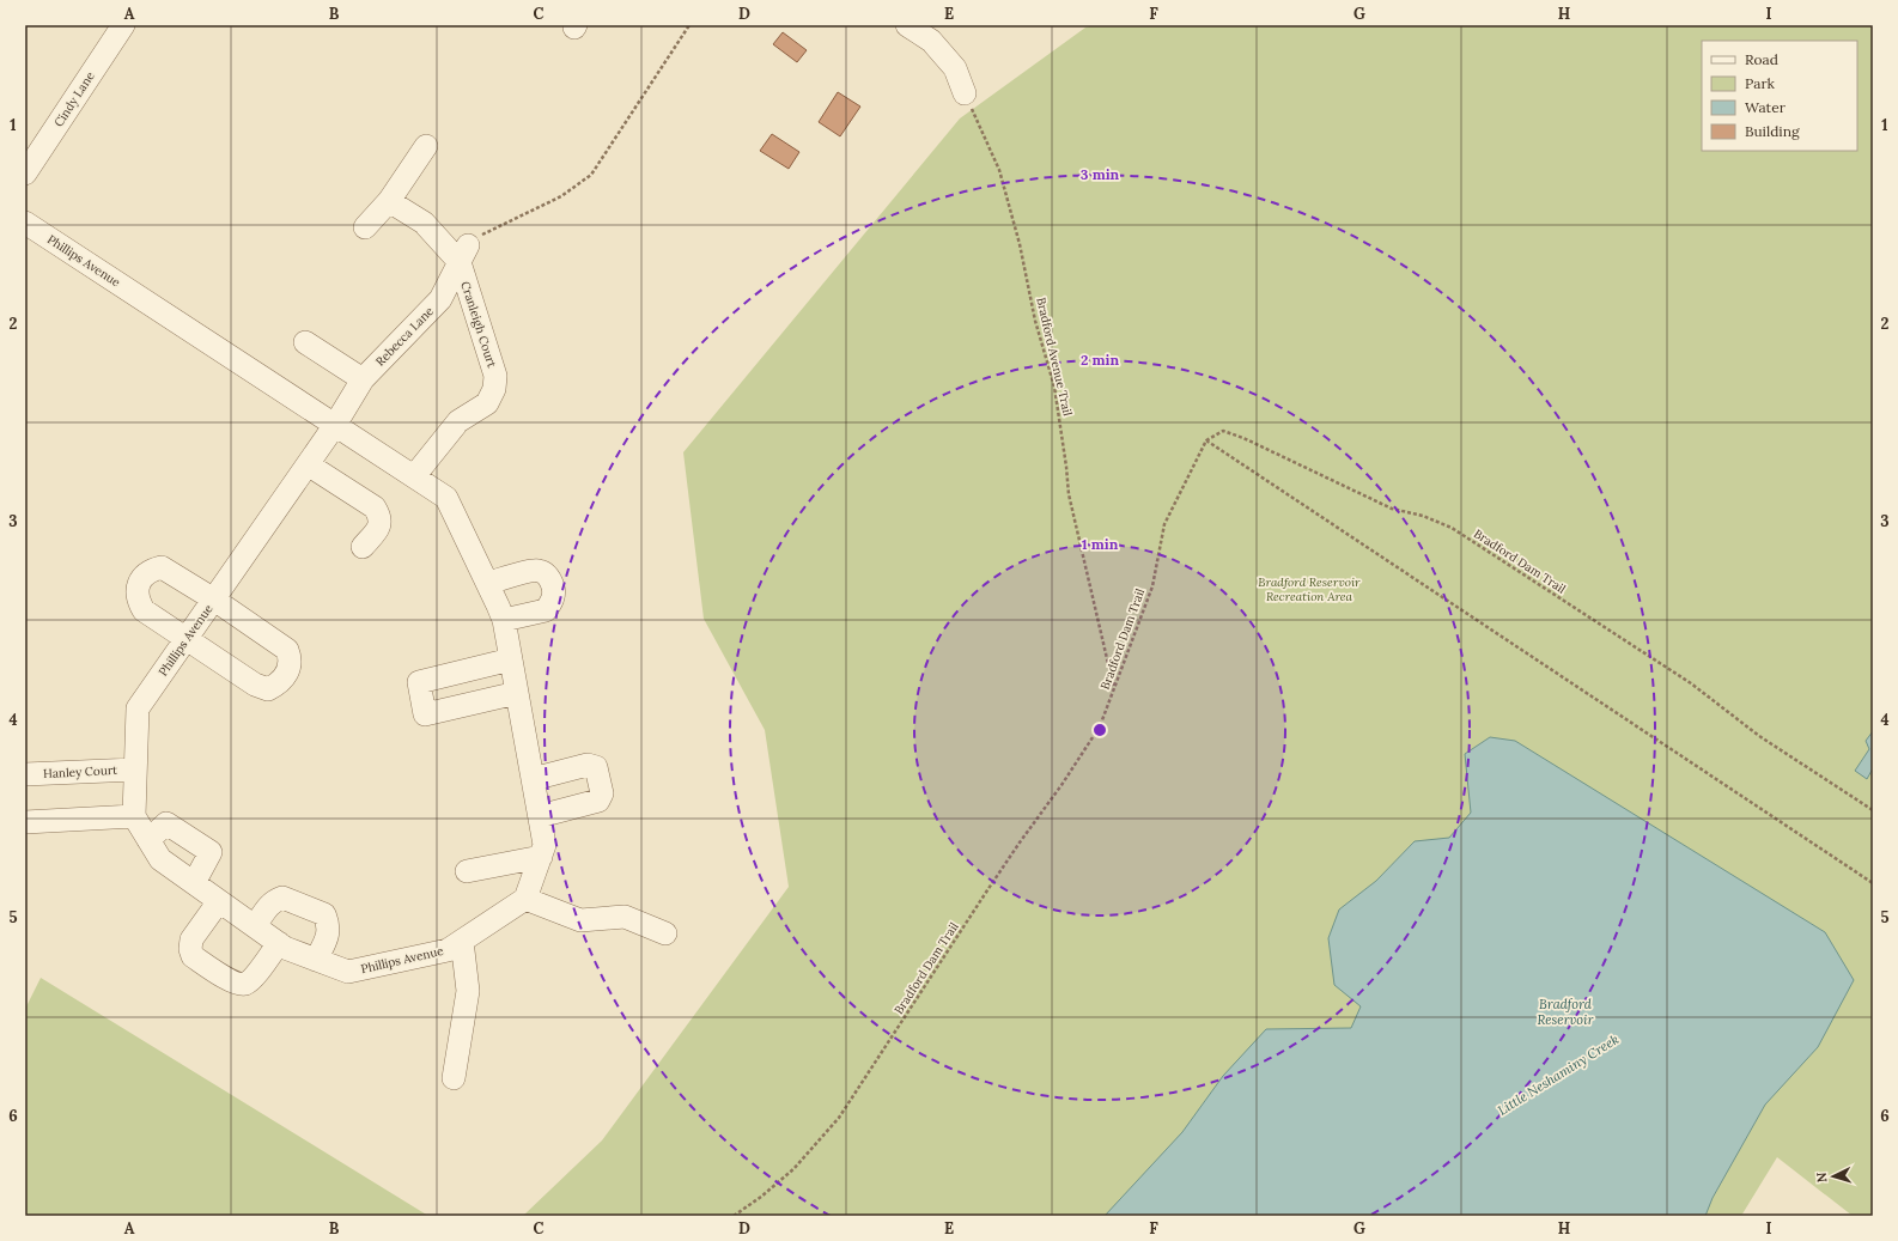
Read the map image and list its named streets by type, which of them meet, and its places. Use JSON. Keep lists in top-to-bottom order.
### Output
{
  "streets": {
    "street": [
      "Cindy Lane",
      "Phillips Avenue",
      "Cranleigh Court",
      "Rebecca Lane",
      "Hanley Court"
    ],
    "path": ["Bradford Avenue Trail", "Bradford Dam Trail"]
  },
  "crossings": [
    ["Phillips Avenue", "Cranleigh Court"],
    ["Phillips Avenue", "Rebecca Lane"],
    ["Phillips Avenue", "Hanley Court"],
    ["Cranleigh Court", "Rebecca Lane"],
    ["Bradford Avenue Trail", "Bradford Dam Trail"]
  ],
  "water": ["Bradford Reservoir", "Little Neshaminy Creek"],
  "parks": ["Bradford Reservoir Recreation Area"],
  "legend": [
    "Road",
    "Park",
    "Water",
    "Building"
  ],
  "north": "left",
  "grid": {
    "columns": [
      "A",
      "B",
      "C",
      "D",
      "E",
      "F",
      "G",
      "H",
      "I"
    ],
    "rows": [
      "1",
      "2",
      "3",
      "4",
      "5",
      "6"
    ]
  },
  "rings": ["3 min", "2 min", "1 min"]
}
